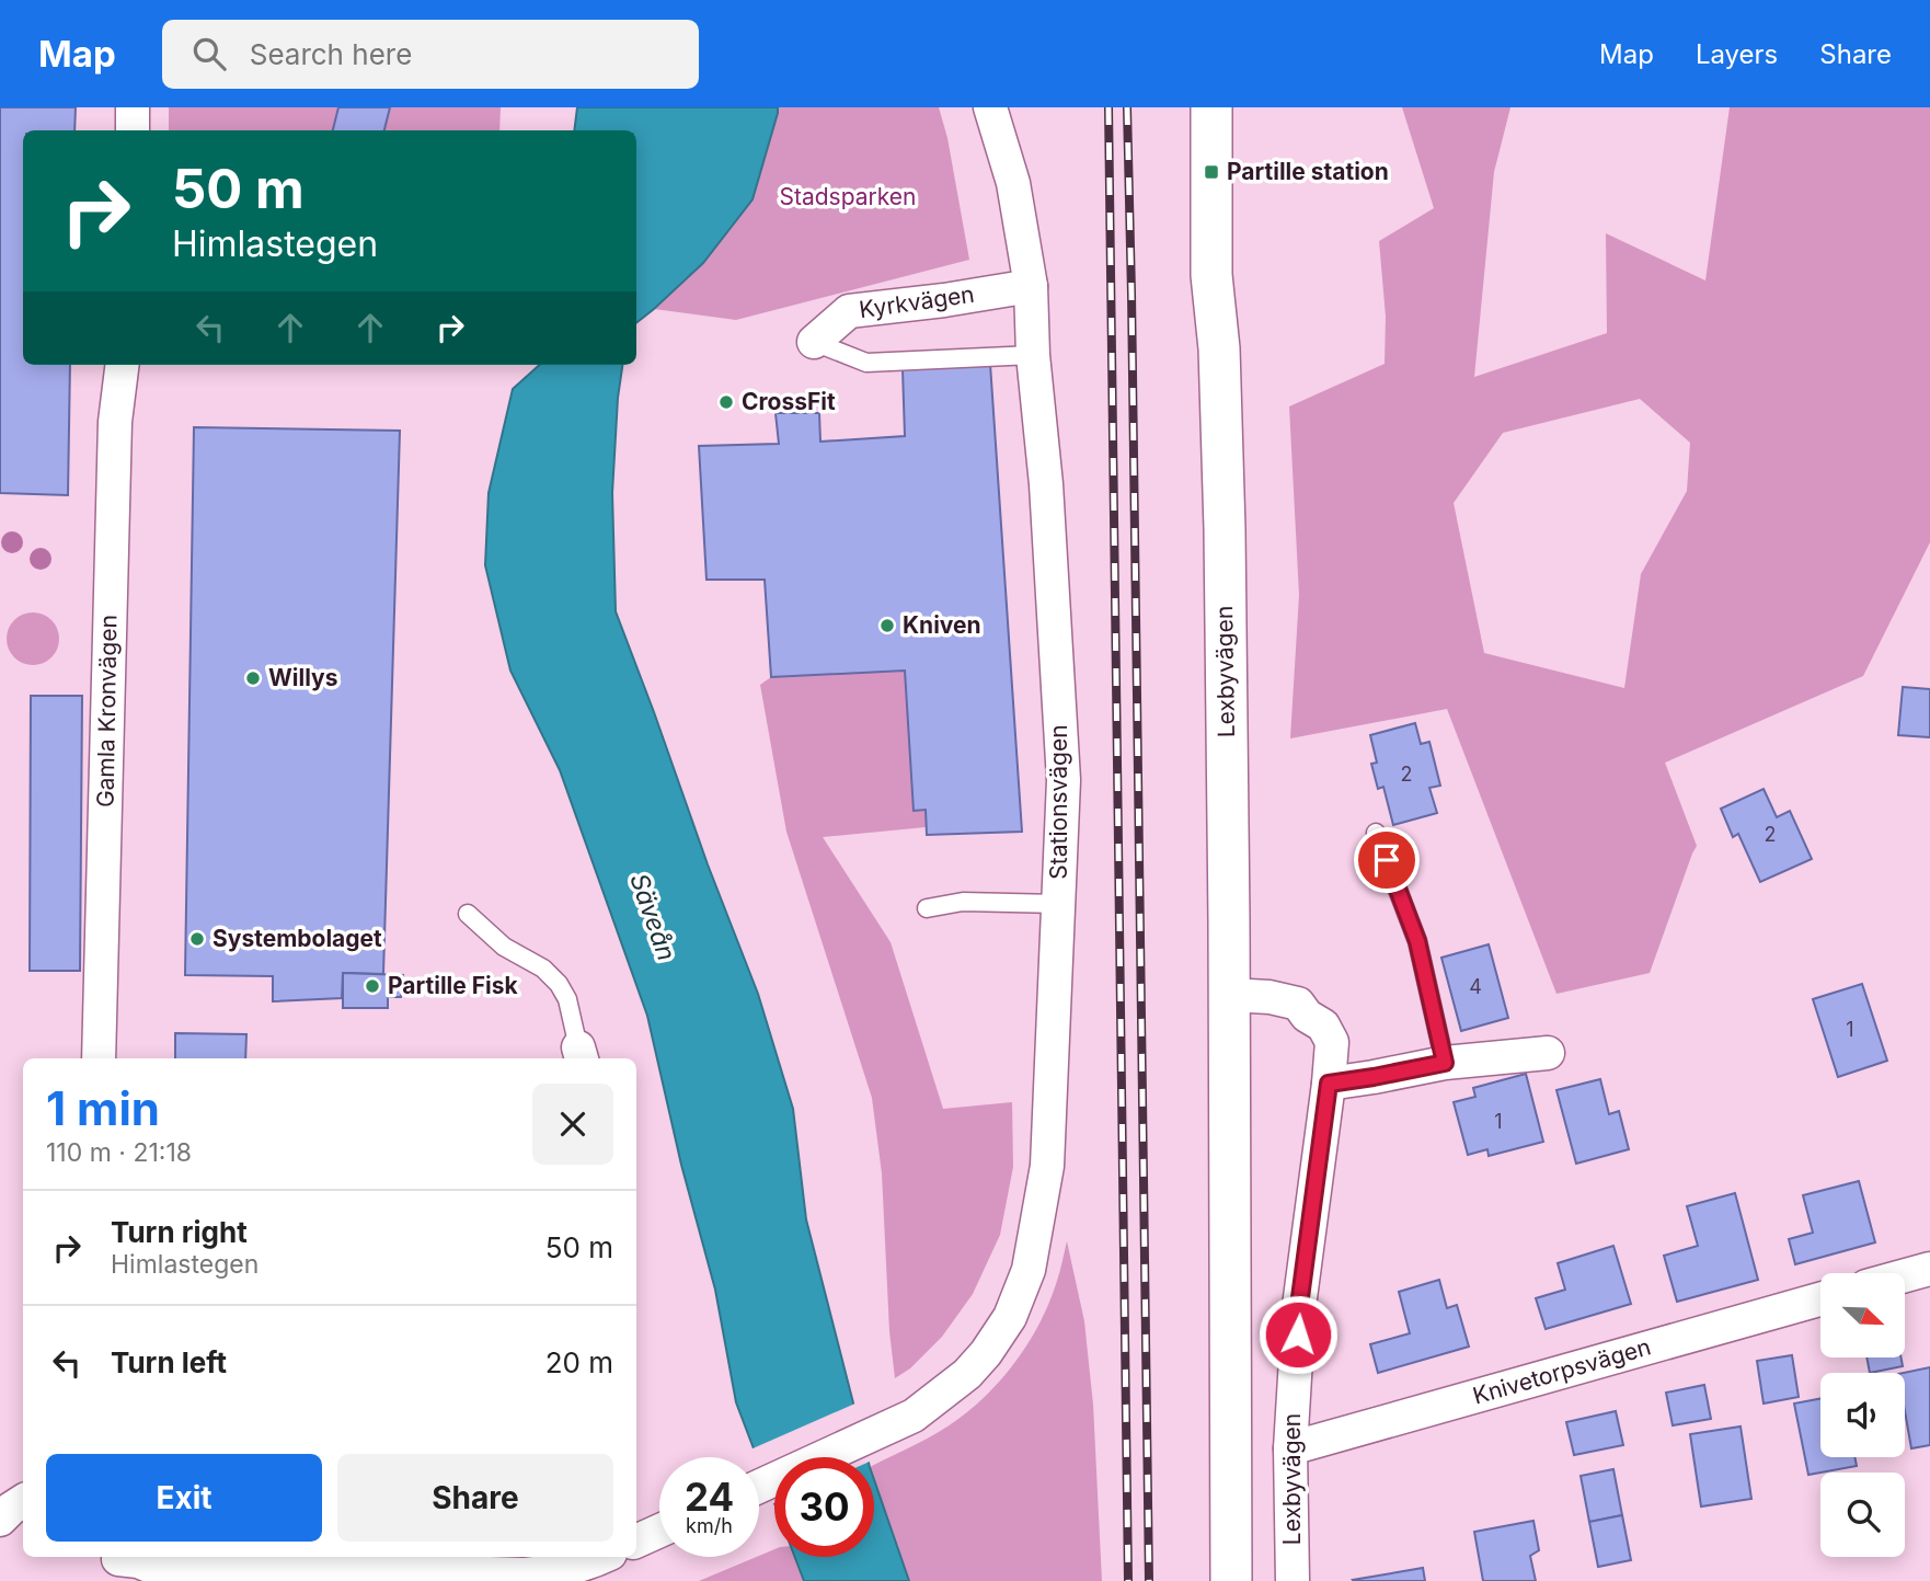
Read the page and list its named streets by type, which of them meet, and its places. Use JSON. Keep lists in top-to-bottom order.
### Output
{
  "streets": {
    "street": [
      "Kyrkvägen",
      "Lexbyvägen",
      "Gamla Kronvägen",
      "Stationsvägen",
      "Knivetorpsvägen"
    ]
  },
  "crossings": [
    ["Kyrkvägen", "Stationsvägen"],
    ["Lexbyvägen", "Knivetorpsvägen"]
  ],
  "water": ["Säveån"],
  "parks": ["Stadsparken"],
  "places": {
    "transit": ["Partille station"],
    "other": [
      "CrossFit",
      "Kniven",
      "Willys",
      "Systembolaget",
      "Partille Fisk"
    ]
  },
  "house_numbers": [
    "2",
    "2",
    "4",
    "1",
    "1"
  ],
  "north": "bottom right",
  "page": {
    "header": "Map",
    "search": "Search here",
    "nav": ["Map", "Layers", "Share"],
    "turn": ["50 m", "Himlastegen"],
    "heading": ["1 min", "110 m · 21:18"],
    "list": [
      {
        "name": "Turn right",
        "note": "Himlastegen",
        "value": "50 m"
      },
      {
        "name": "Turn left",
        "value": "20 m"
      }
    ],
    "buttons": ["Exit", "Share"],
    "speed": "24 km/h",
    "limit": "30"
  }
}
